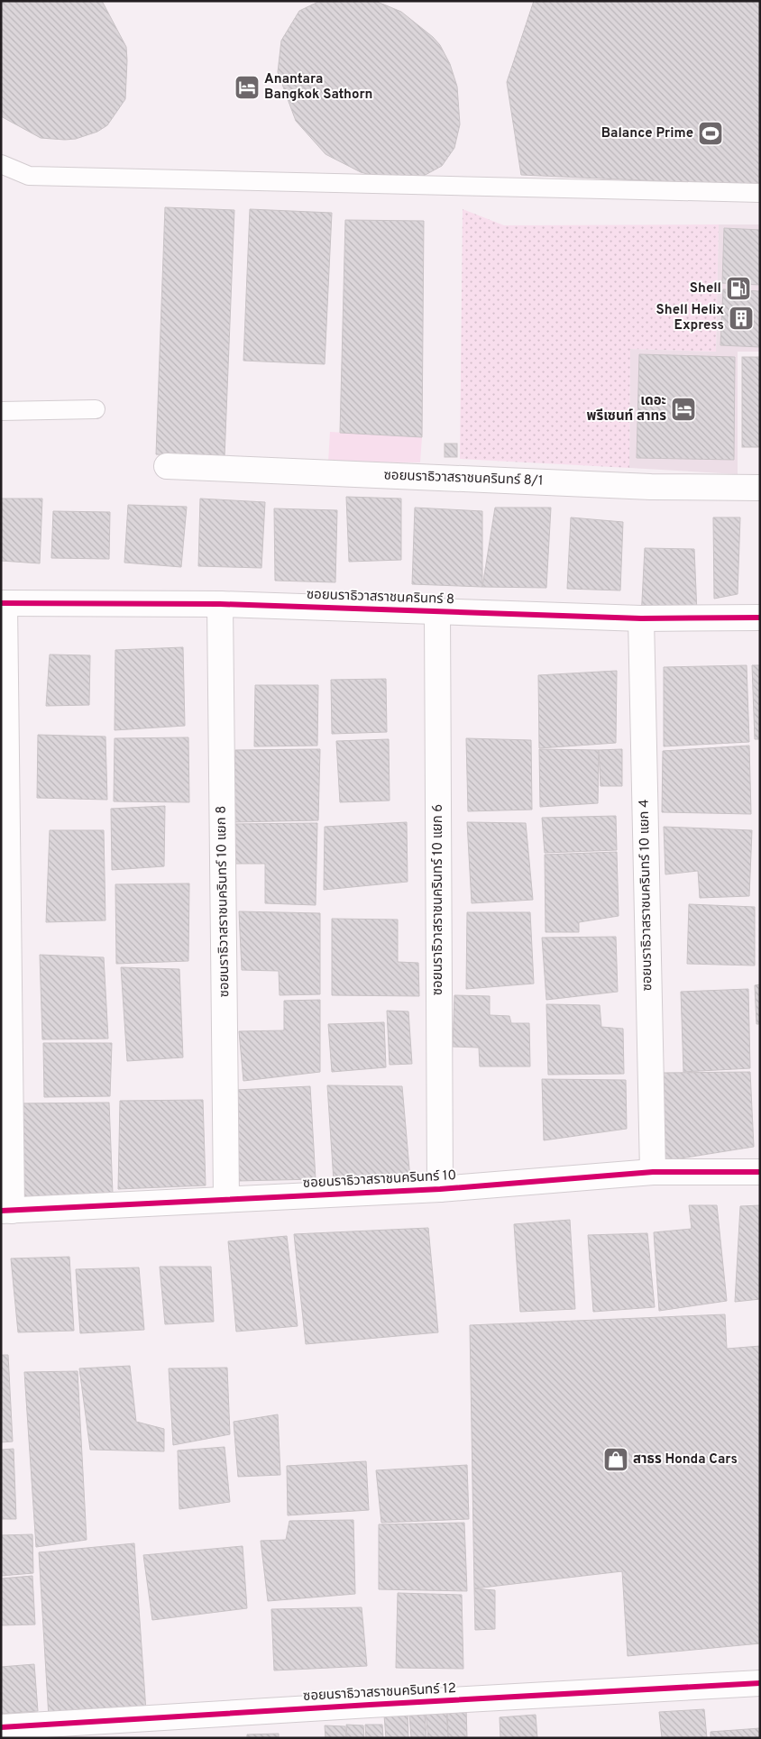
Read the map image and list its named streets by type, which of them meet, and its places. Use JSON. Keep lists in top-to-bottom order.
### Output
{
  "streets": {
    "street": [
      "ซอยนราธิวาสราชนครินทร์ 8/1",
      "ซอยนราธิวาสราชนครินทร์ 8",
      "ซอยนราธิวาสราชนครินทร์ 10 แยก 4",
      "ซอยนราธิวาสราชนครินทร์ 10 แยก 6",
      "ซอยนราธิวาสราชนครินทร์ 10 แยก 8",
      "ซอยนราธิวาสราชนครินทร์ 10",
      "ซอยนราธิวาสราชนครินทร์ 12"
    ]
  },
  "crossings": [
    ["ซอยนราธิวาสราชนครินทร์ 8", "ซอยนราธิวาสราชนครินทร์ 10 แยก 4"],
    ["ซอยนราธิวาสราชนครินทร์ 8", "ซอยนราธิวาสราชนครินทร์ 10 แยก 6"],
    ["ซอยนราธิวาสราชนครินทร์ 8", "ซอยนราธิวาสราชนครินทร์ 10 แยก 8"],
    ["ซอยนราธิวาสราชนครินทร์ 10 แยก 4", "ซอยนราธิวาสราชนครินทร์ 10"],
    ["ซอยนราธิวาสราชนครินทร์ 10 แยก 6", "ซอยนราธิวาสราชนครินทร์ 10"],
    ["ซอยนราธิวาสราชนครินทร์ 10 แยก 8", "ซอยนราธิวาสราชนครินทร์ 10"]
  ],
  "places": {
    "hotel": ["Anantara Bangkok Sathorn", "เดอะ พรีเซนท์ สาทร"],
    "sports": ["Balance Prime"],
    "fuel station": ["Shell"],
    "building": ["Shell Helix Express"],
    "shop": ["สาธร Honda Cars"]
  }
}
